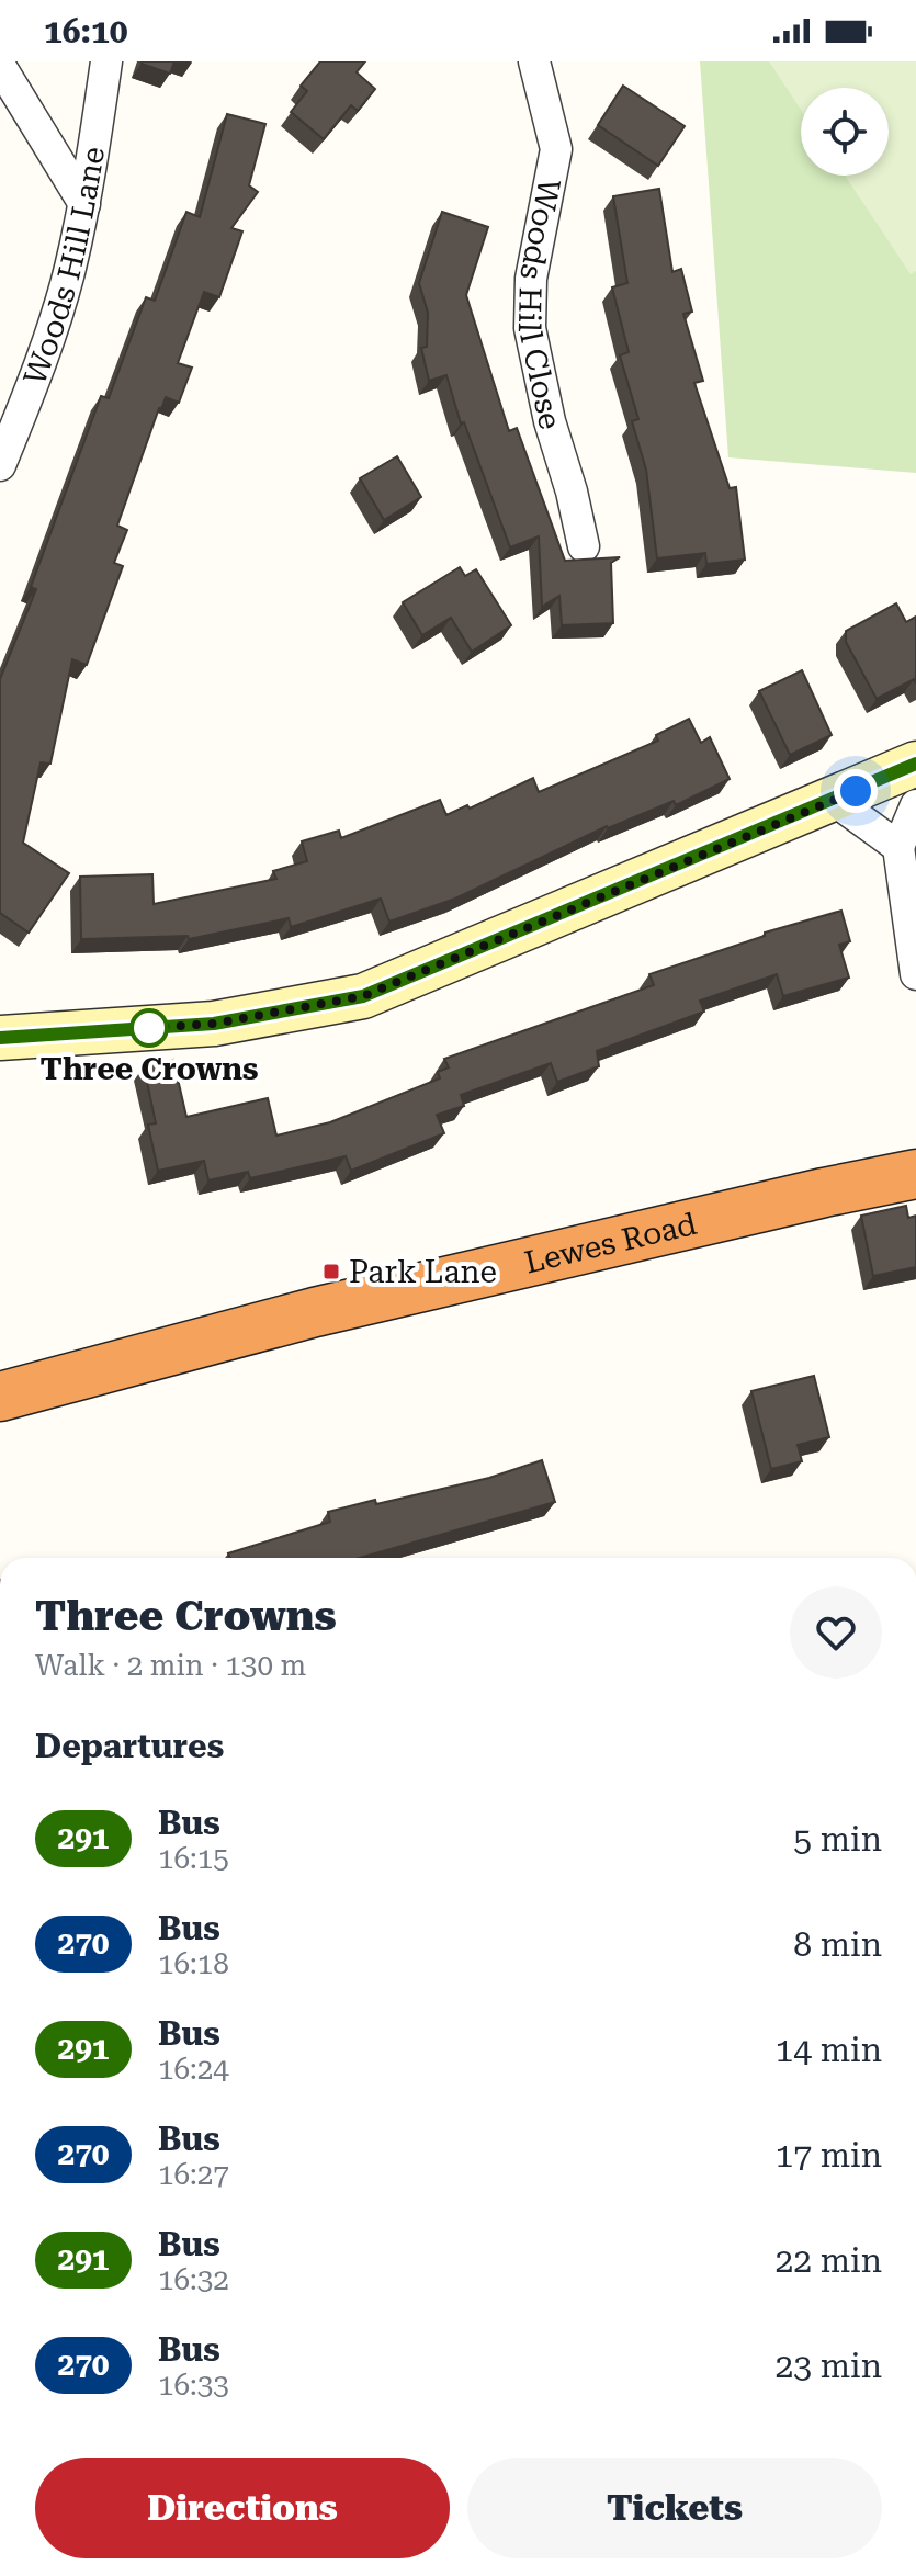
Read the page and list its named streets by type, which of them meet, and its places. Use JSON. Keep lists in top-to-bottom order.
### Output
{
  "streets": {
    "highway": ["Lewes Road"],
    "street": ["Woods Hill Lane", "Woods Hill Close"]
  },
  "places": {
    "other": ["Three Crowns"],
    "transit": ["Park Lane"]
  },
  "lines": ["bus line 291"],
  "page": {
    "status": "16:10",
    "heading": [
      ["Three Crowns", "Walk · 2 min · 130 m"],
      "Departures"
    ],
    "list": [
      {
        "mark": "291",
        "name": "Bus",
        "note": "16:15",
        "value": "5 min"
      },
      {
        "mark": "270",
        "name": "Bus",
        "note": "16:18",
        "value": "8 min"
      },
      {
        "mark": "291",
        "name": "Bus",
        "note": "16:24",
        "value": "14 min"
      },
      {
        "mark": "270",
        "name": "Bus",
        "note": "16:27",
        "value": "17 min"
      },
      {
        "mark": "291",
        "name": "Bus",
        "note": "16:32",
        "value": "22 min"
      },
      {
        "mark": "270",
        "name": "Bus",
        "note": "16:33",
        "value": "23 min"
      }
    ],
    "buttons": ["Directions", "Tickets"]
  }
}
